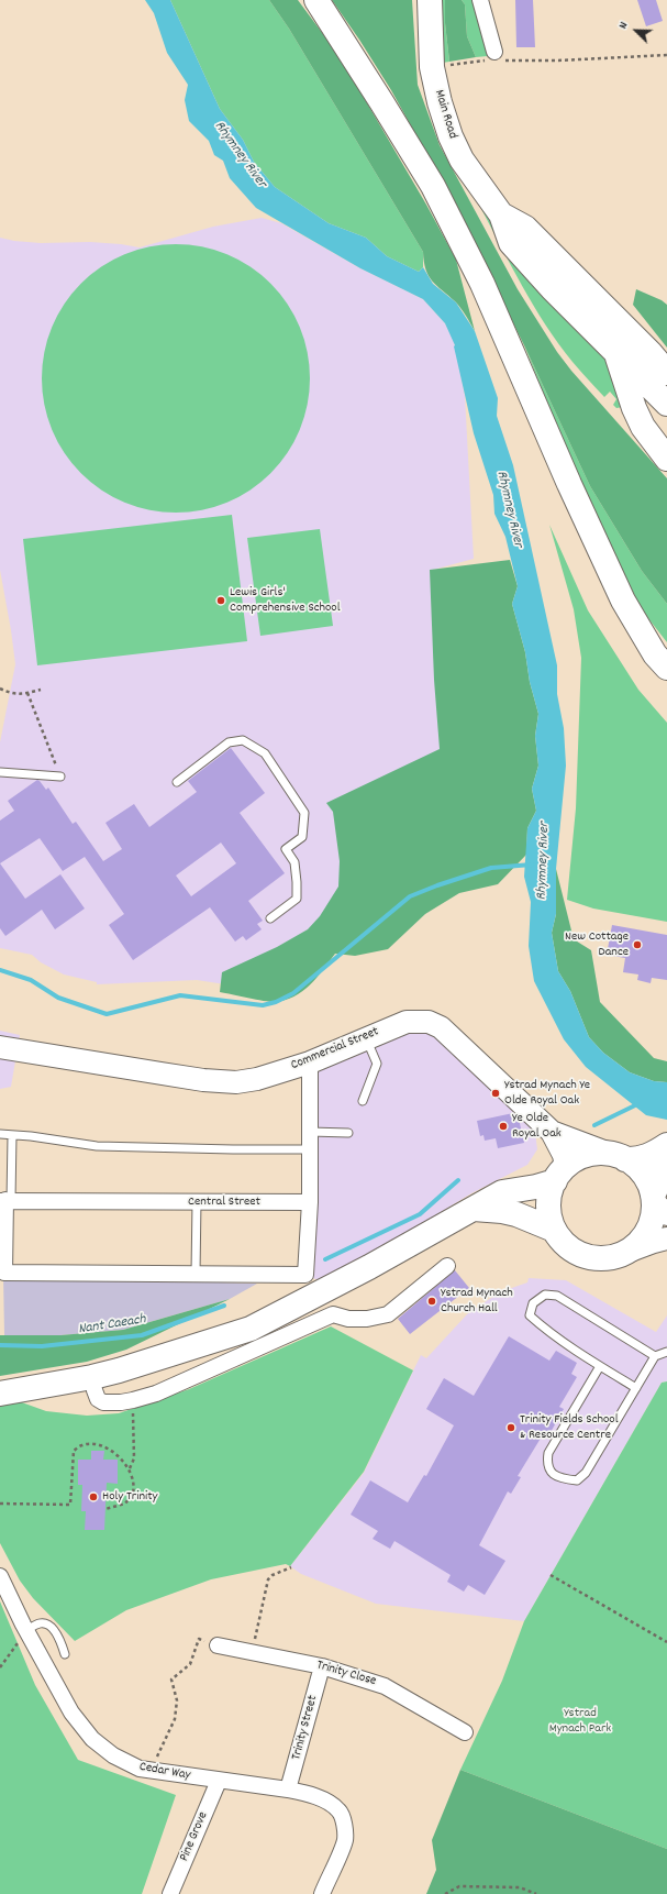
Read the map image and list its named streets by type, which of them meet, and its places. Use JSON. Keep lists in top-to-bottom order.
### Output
{
  "streets": {
    "main road": ["Main Road"],
    "street": [
      "Commercial Street",
      "Central Street",
      "Trinity Close",
      "Trinity Street",
      "Cedar Way",
      "Pine Grove"
    ]
  },
  "crossings": [
    ["Trinity Close", "Trinity Street"],
    ["Trinity Street", "Cedar Way"],
    ["Cedar Way", "Pine Grove"]
  ],
  "water": ["Rhymney River", "Nant Caeach"],
  "parks": ["Ystrad Mynach Park"],
  "places": [
    "Lewis Girls' Comprehensive School",
    "New Cottage Dance",
    "Ystrad Mynach Ye Olde Royal Oak",
    "Ye Olde Royal Oak",
    "Ystrad Mynach Church Hall",
    "Trinity Fields School & Resource Centre",
    "Holy Trinity"
  ],
  "north": "top left"
}
